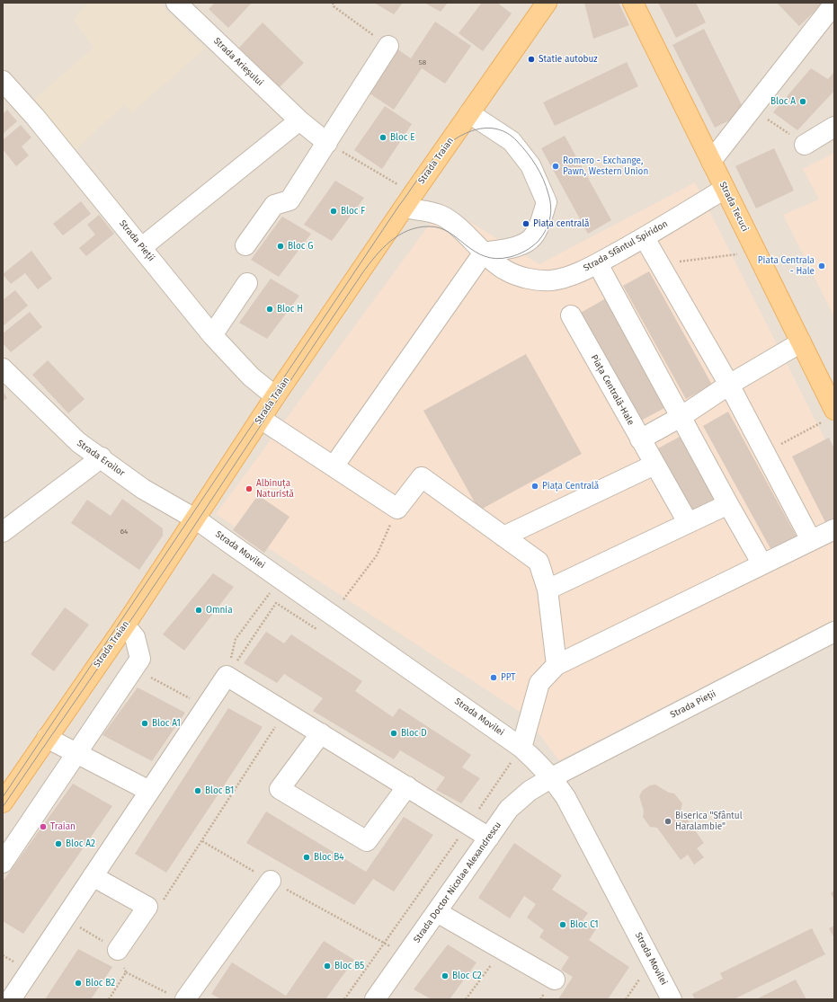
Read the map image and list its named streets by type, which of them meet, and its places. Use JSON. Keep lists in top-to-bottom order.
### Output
{
  "streets": {
    "main road": ["Strada Traian", "Strada Tecuci"],
    "street": [
      "Strada Arieșului",
      "Strada Pieții",
      "Strada Sfântul Spiridon",
      "Piața Centrală-Hale",
      "Strada Eroilor",
      "Strada Movilei",
      "Strada Doctor Nicolae Alexandrescu"
    ]
  },
  "crossings": [
    ["Strada Traian", "Strada Pieții"],
    ["Strada Traian", "Strada Sfântul Spiridon"],
    ["Strada Traian", "Strada Eroilor"],
    ["Strada Traian", "Strada Movilei"],
    ["Strada Tecuci", "Strada Sfântul Spiridon"],
    ["Strada Pieții", "Strada Movilei"],
    ["Strada Pieții", "Strada Doctor Nicolae Alexandrescu"],
    ["Strada Eroilor", "Strada Movilei"],
    ["Strada Movilei", "Strada Doctor Nicolae Alexandrescu"]
  ],
  "places": [
    "Statie autobuz",
    "Bloc A",
    "Bloc E",
    "Romero - Exchange, Pawn, Western Union",
    "Bloc F",
    "Piața centrală",
    "Bloc G",
    "Piata Centrala - Hale",
    "Bloc H",
    "Piața Centrală",
    "Albinuța Naturistă",
    "Omnia",
    "PPT",
    "Bloc A1",
    "Bloc D",
    "Bloc B1",
    "Biserica \"Sfântul Haralambie\"",
    "Traian",
    "Bloc A2",
    "Bloc B4",
    "Bloc C1",
    "Bloc B5",
    "Bloc C2",
    "Bloc B2"
  ],
  "house_numbers": ["58", "64"]
}
